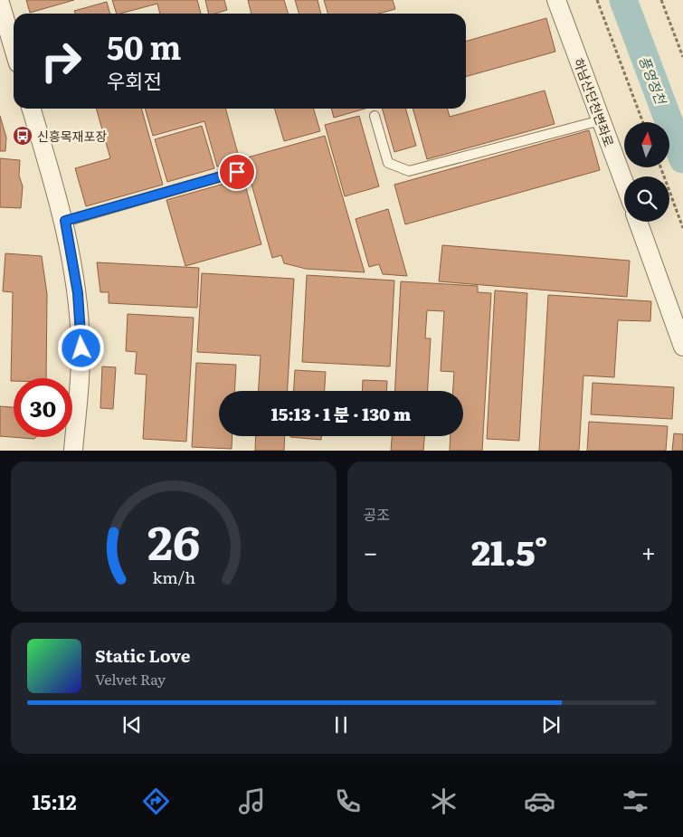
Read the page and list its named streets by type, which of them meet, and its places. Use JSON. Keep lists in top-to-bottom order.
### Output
{
  "streets": {
    "street": ["하남산단천변좌로"]
  },
  "water": ["풍영정천"],
  "places": {
    "bus stop": ["신흥목재포장"]
  },
  "north": "top",
  "page": {
    "turn": ["50 m", "우회전"],
    "limit": "30",
    "trip": "15:13 · 1 분 · 130 m",
    "tile": "공조",
    "heat": ["−", "21.5°", "+"],
    "song": ["Static Love", "Velvet Ray"],
    "tabs": "15:12",
    "gauge": ["26", "km/h"]
  }
}
